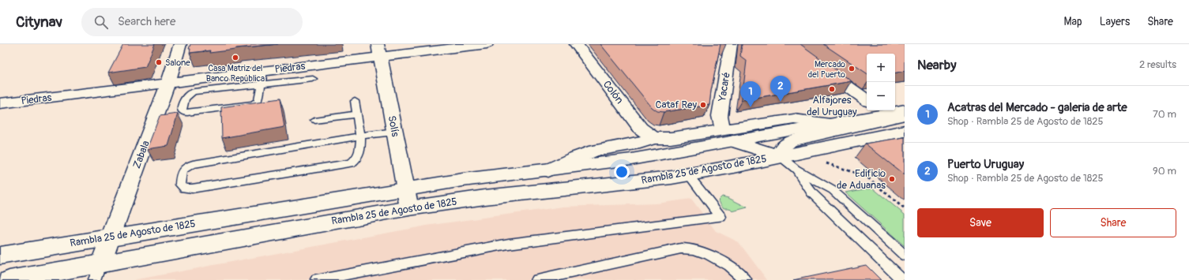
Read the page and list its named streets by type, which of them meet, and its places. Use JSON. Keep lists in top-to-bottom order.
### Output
{
  "streets": {
    "street": [
      "Piedras",
      "Yacaré",
      "Colón",
      "Solís",
      "Zabala",
      "Rambla 25 de Agosto de 1825"
    ]
  },
  "crossings": [
    ["Piedras", "Solís"],
    ["Piedras", "Zabala"],
    ["Yacaré", "Rambla 25 de Agosto de 1825"],
    ["Colón", "Rambla 25 de Agosto de 1825"],
    ["Solís", "Rambla 25 de Agosto de 1825"],
    ["Zabala", "Rambla 25 de Agosto de 1825"]
  ],
  "places": [
    "Casa Matriz del Banco República",
    "Salone",
    "Mercado del Puerto",
    "Alfajores del Uruguay",
    "Cataf Rey",
    "Edificio de Aduanas"
  ],
  "page": {
    "header": "Citynav",
    "search": "Search here",
    "nav": ["Map", "Layers", "Share"],
    "heading": ["Nearby", "2 results"],
    "map_buttons": ["+", "−"],
    "pins": ["2", "1"],
    "list": [
      {
        "mark": "1",
        "name": "Acatras del Mercado - galeria de arte",
        "note": "Shop · Rambla 25 de Agosto de 1825",
        "value": "70 m"
      },
      {
        "mark": "2",
        "name": "Puerto Uruguay",
        "note": "Shop · Rambla 25 de Agosto de 1825",
        "value": "90 m"
      }
    ],
    "buttons": ["Save", "Share"]
  }
}
